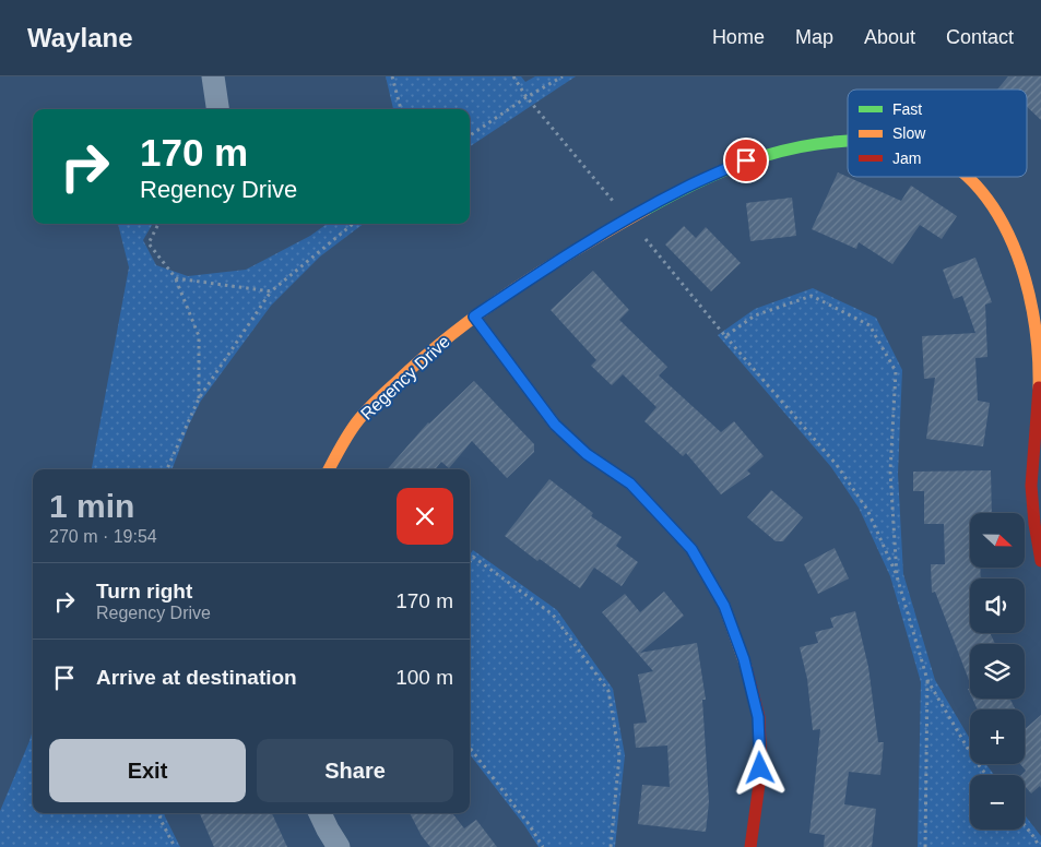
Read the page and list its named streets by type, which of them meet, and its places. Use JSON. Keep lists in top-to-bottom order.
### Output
{
  "streets": {
    "street": ["Regency Drive"]
  },
  "legend": ["Fast", "Slow", "Jam"],
  "north": "right",
  "page": {
    "header": "Waylane",
    "nav": [
      "Home",
      "Map",
      "About",
      "Contact"
    ],
    "turn": ["170 m", "Regency Drive"],
    "heading": ["1 min", "270 m · 19:54"],
    "map_buttons": ["+", "−"],
    "list": [
      {
        "name": "Turn right",
        "note": "Regency Drive",
        "value": "170 m"
      },
      {
        "name": "Arrive at destination",
        "value": "100 m"
      }
    ],
    "buttons": ["Exit", "Share"]
  }
}
